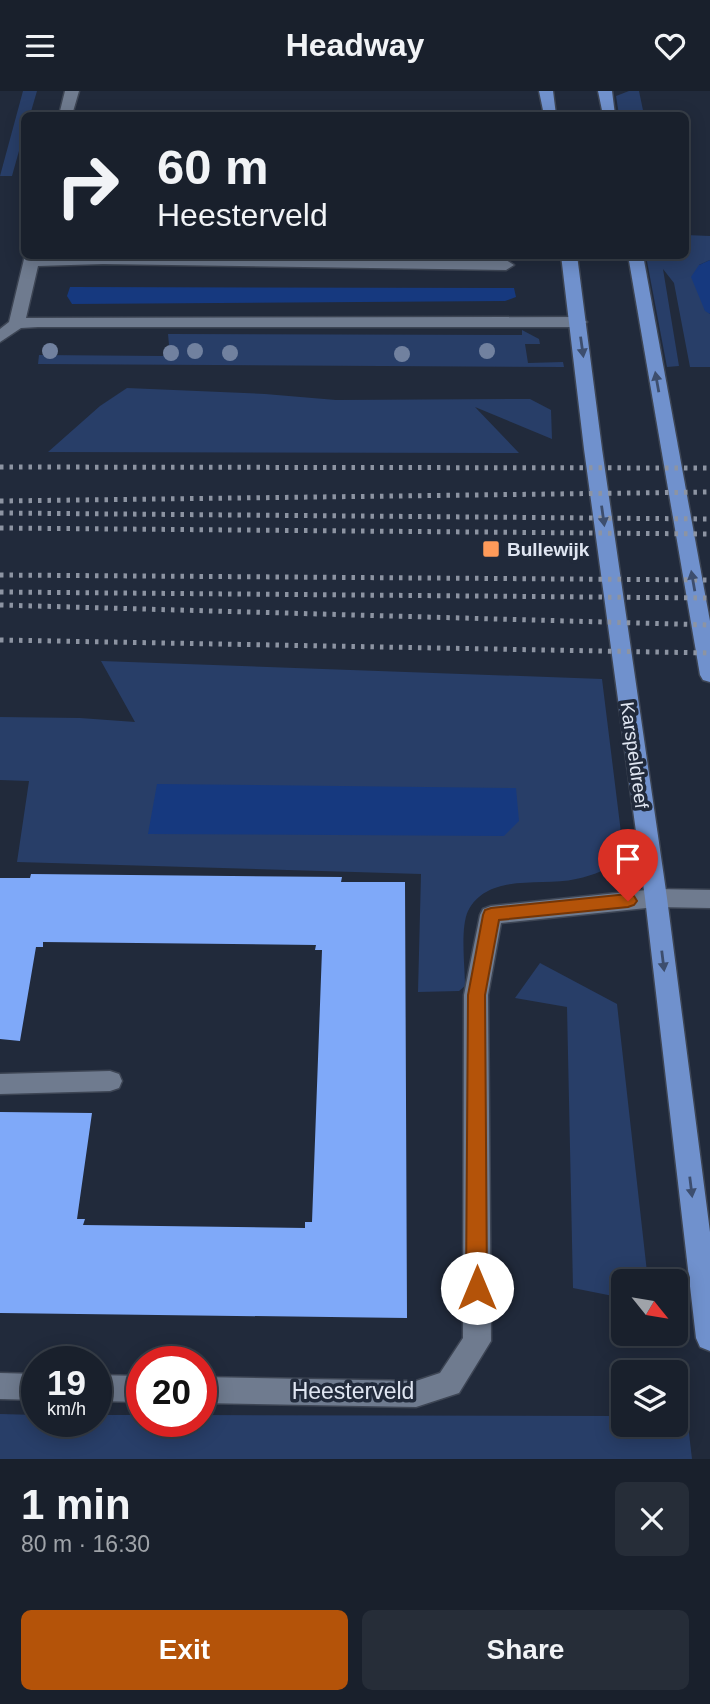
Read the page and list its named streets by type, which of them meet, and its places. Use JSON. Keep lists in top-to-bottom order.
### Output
{
  "streets": {
    "main road": ["Karspeldreef"],
    "street": ["Heesterveld"]
  },
  "crossings": [
    ["Karspeldreef", "Heesterveld"]
  ],
  "places": {
    "transit": ["Bullewijk"]
  },
  "north": "bottom right",
  "page": {
    "header": "Headway",
    "turn": ["60 m", "Heesterveld"],
    "speed": "19 km/h",
    "limit": "20",
    "heading": ["1 min", "80 m · 16:30"],
    "buttons": ["Exit", "Share"]
  }
}
